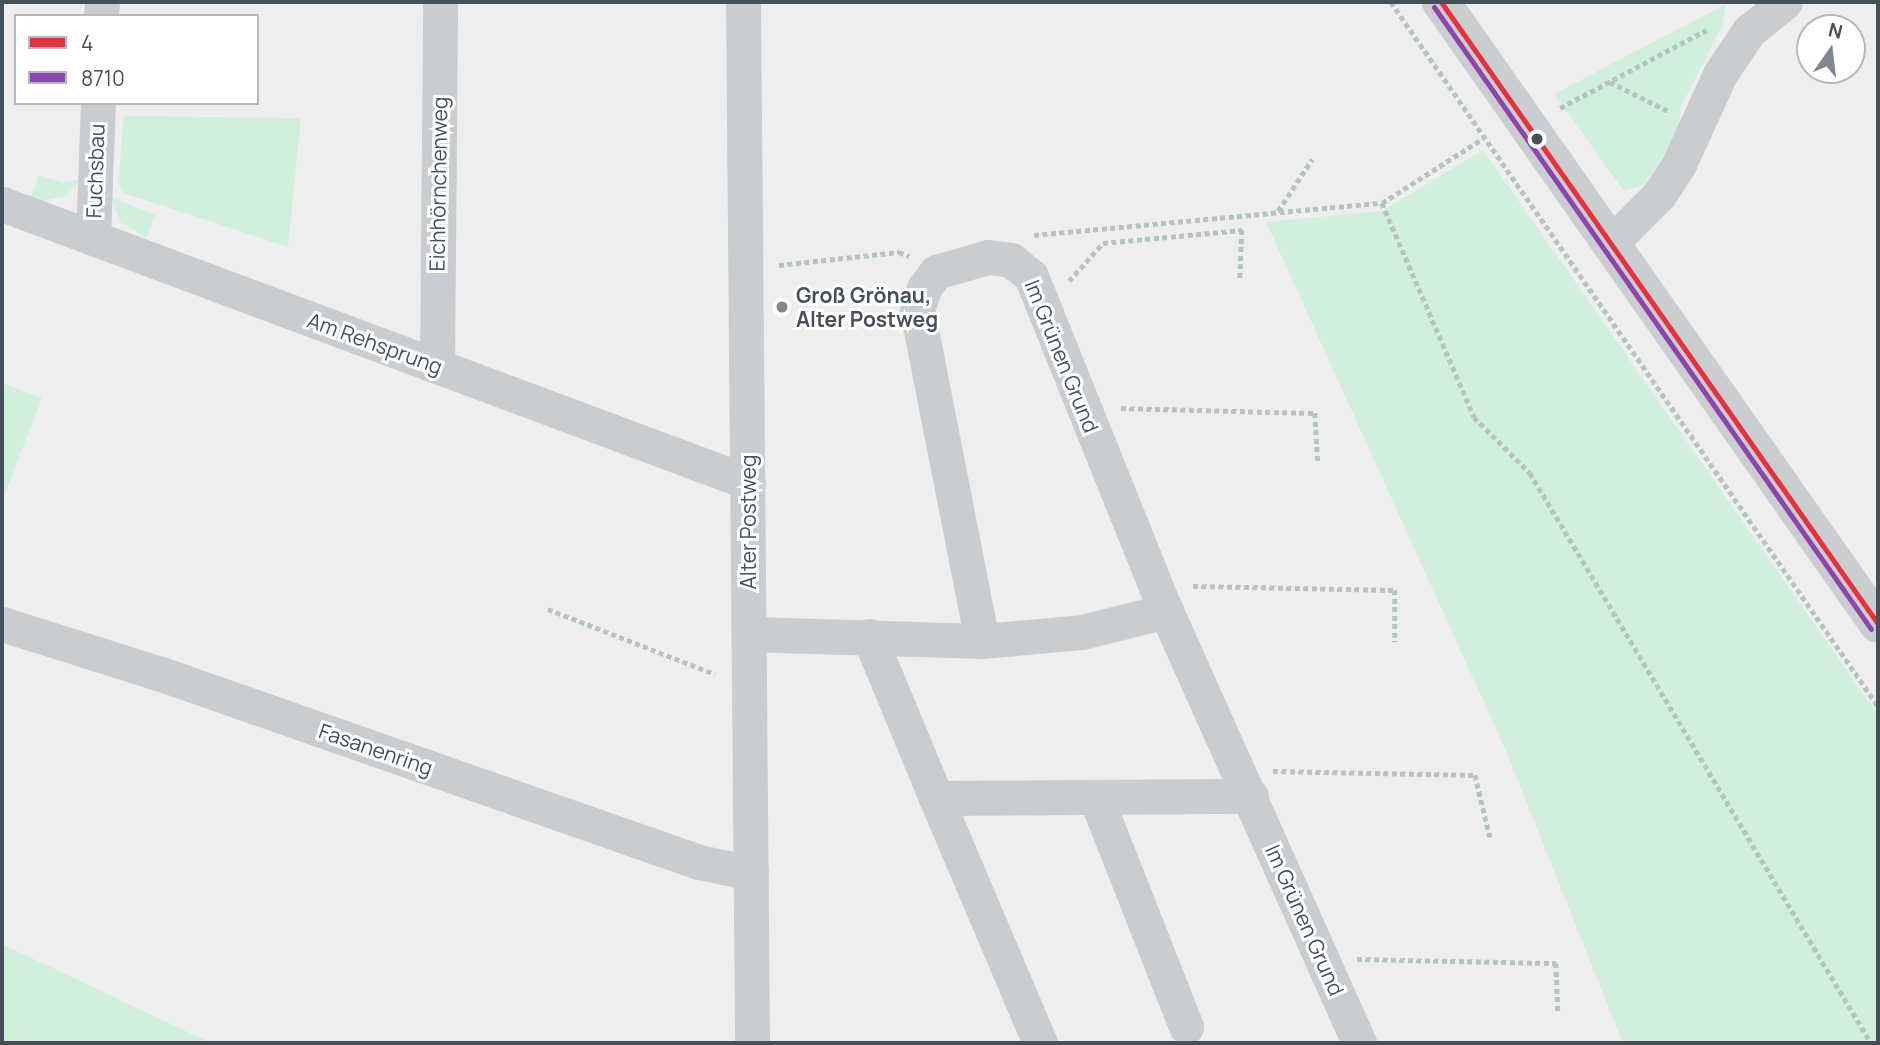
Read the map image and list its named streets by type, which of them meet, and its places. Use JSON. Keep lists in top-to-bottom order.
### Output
{
  "streets": {
    "street": [
      "Fuchsbau",
      "Eichhörnchenweg",
      "Am Rehsprung",
      "Im Grünen Grund",
      "Alter Postweg",
      "Fasanenring"
    ]
  },
  "crossings": [
    ["Fuchsbau", "Am Rehsprung"],
    ["Eichhörnchenweg", "Am Rehsprung"],
    ["Am Rehsprung", "Alter Postweg"],
    ["Alter Postweg", "Fasanenring"]
  ],
  "places": ["Groß Grönau, Alter Postweg"],
  "lines": ["transit line 4", "transit line 8710"],
  "legend": ["4", "8710"],
  "north": "top"
}
